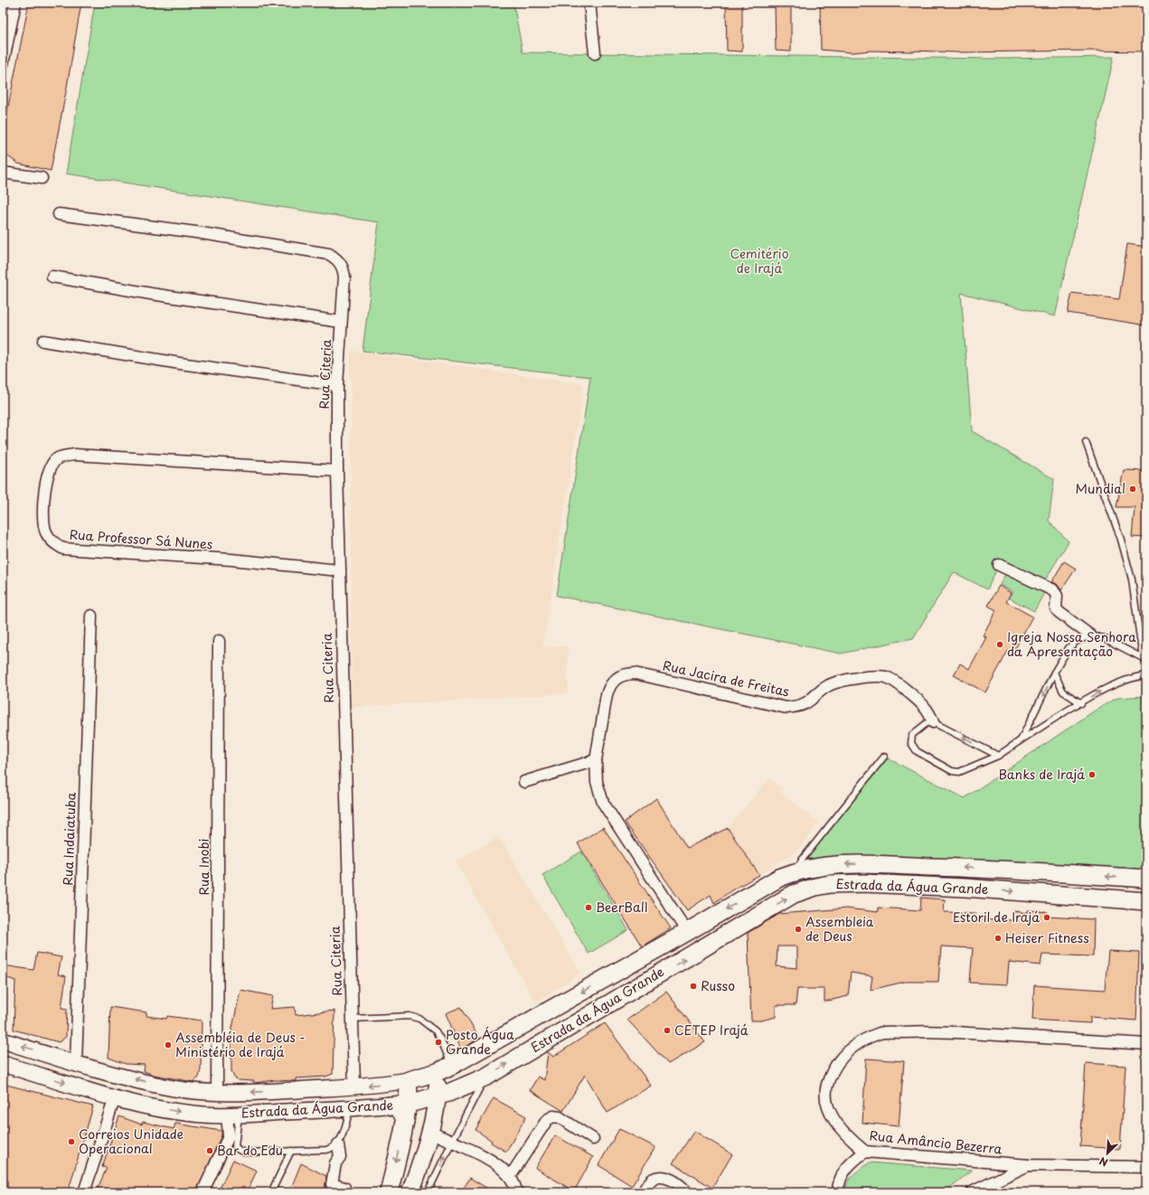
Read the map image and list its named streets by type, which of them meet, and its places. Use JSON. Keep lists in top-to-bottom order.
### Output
{
  "streets": {
    "main road": ["Estrada da Água Grande"],
    "street": [
      "Rua Citeria",
      "Rua Professor Sá Nunes",
      "Rua Jacira de Freitas",
      "Rua Indaiatuba",
      "Rua Inobi",
      "Rua Amâncio Bezerra"
    ]
  },
  "crossings": [
    ["Rua Citeria", "Rua Professor Sá Nunes"],
    ["Rua Citeria", "Estrada da Água Grande"],
    ["Rua Indaiatuba", "Estrada da Água Grande"],
    ["Rua Inobi", "Estrada da Água Grande"]
  ],
  "parks": ["Cemitério de Irajá"],
  "places": [
    "Mundial",
    "Igreja Nossa Senhora da Apresentação",
    "Banks de Irajá",
    "BeerBall",
    "Estoril de Irajá",
    "Assembleia de Deus",
    "Heiser Fitness",
    "Russo",
    "CETEP Irajá",
    "Posto Água Grande",
    "Assembléia de Deus - Ministério de Irajá",
    "Correios Unidade Operacional",
    "Bar do Edu"
  ],
  "north": "bottom left"
}
